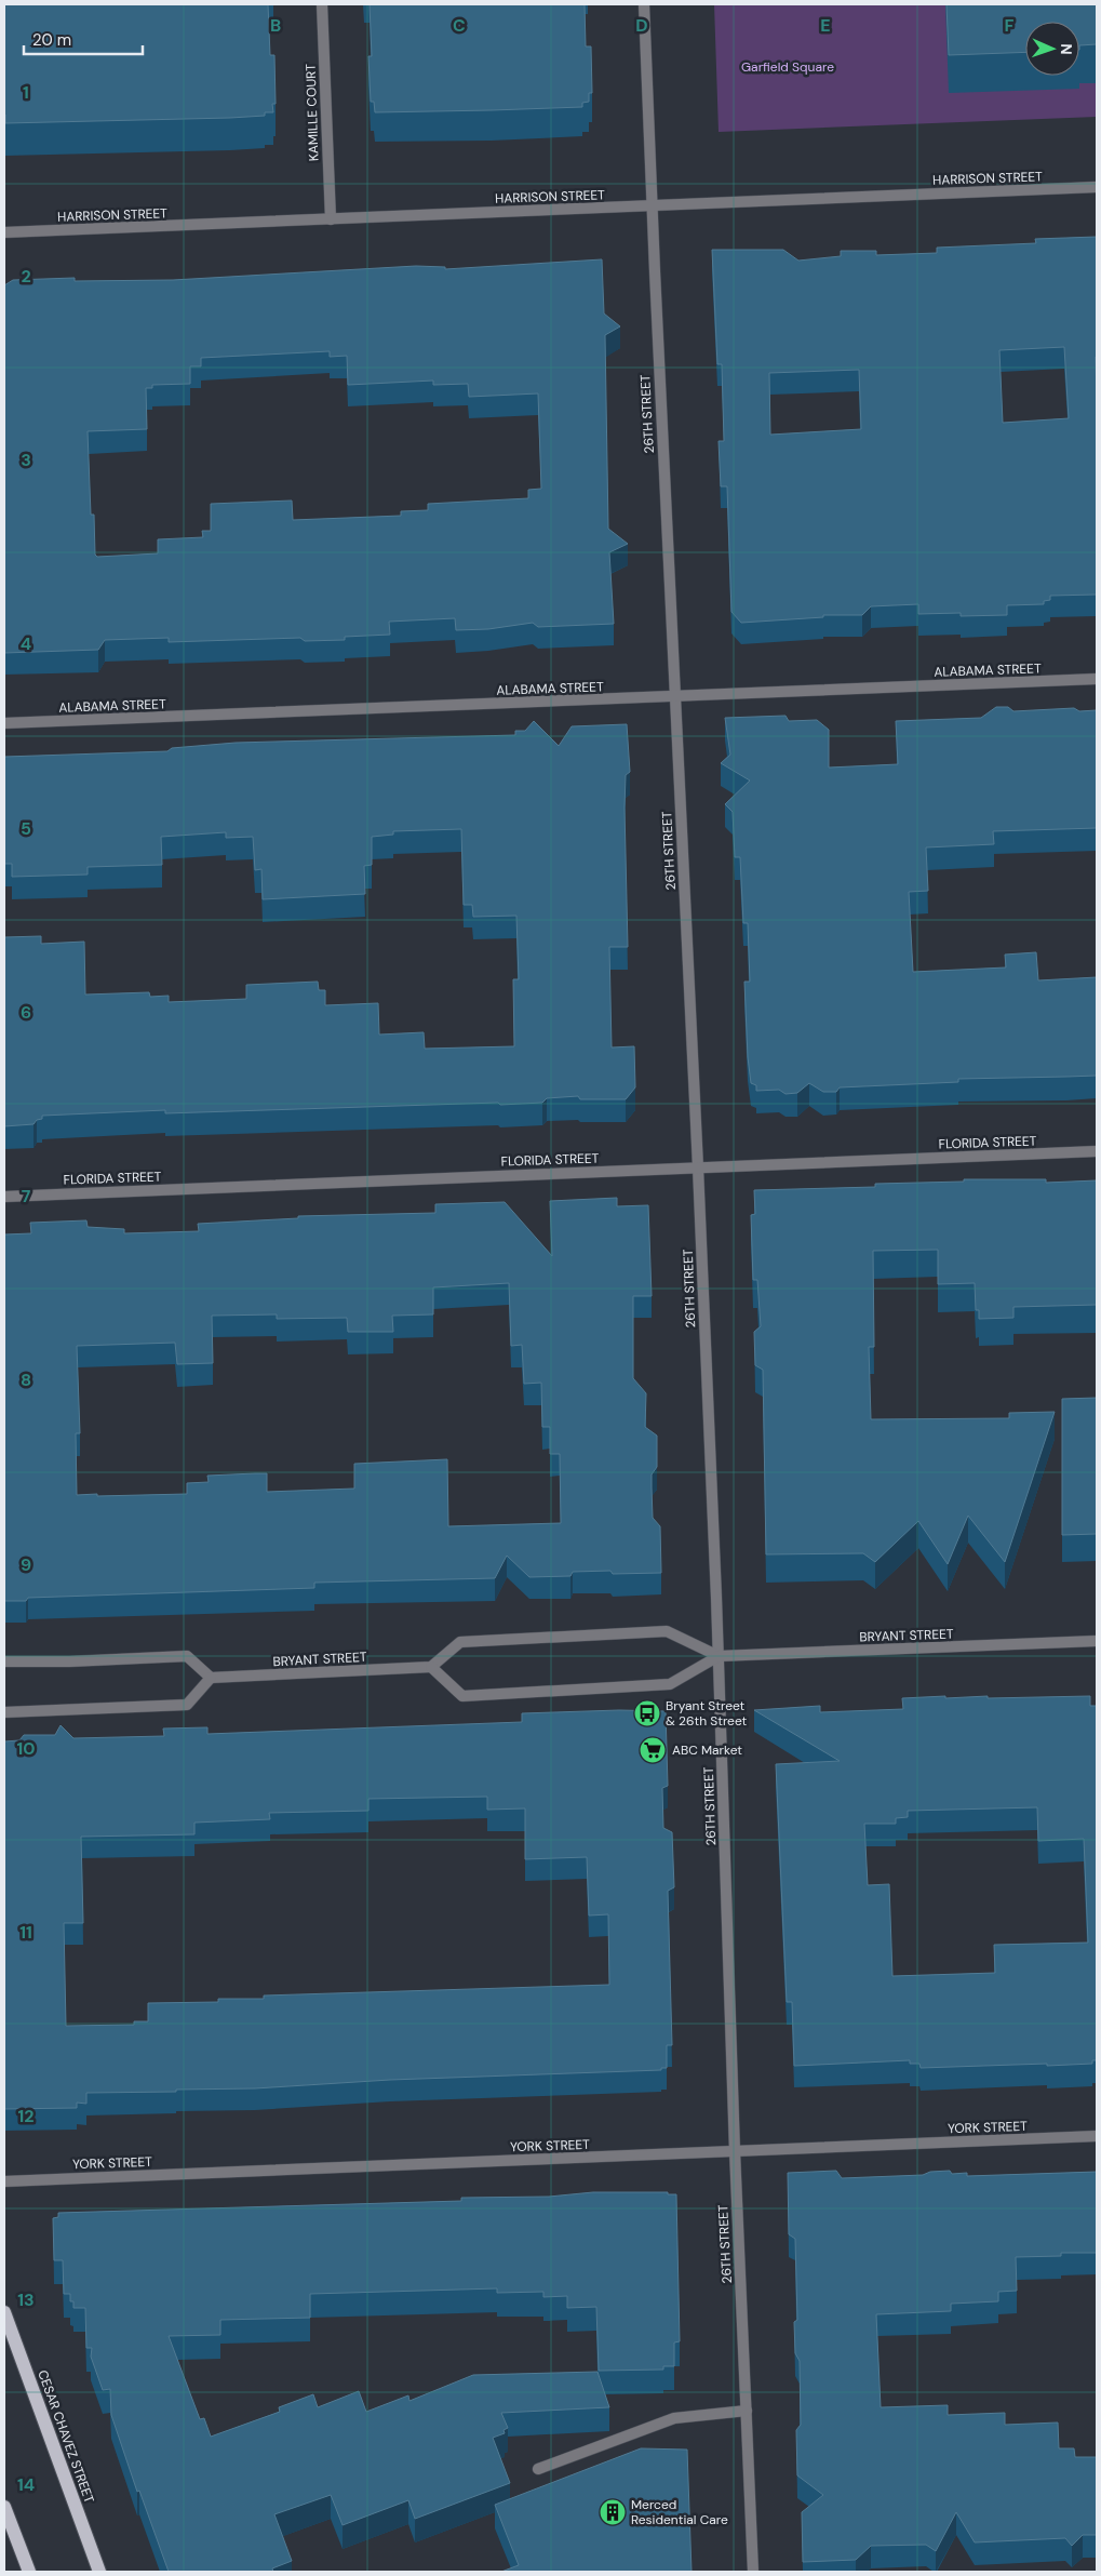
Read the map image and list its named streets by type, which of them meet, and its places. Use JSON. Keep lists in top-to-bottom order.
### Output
{
  "streets": {
    "main road": ["CESAR CHAVEZ STREET"],
    "street": [
      "KAMILLE COURT",
      "HARRISON STREET",
      "26TH STREET",
      "ALABAMA STREET",
      "FLORIDA STREET",
      "BRYANT STREET",
      "YORK STREET"
    ]
  },
  "crossings": [
    ["KAMILLE COURT", "HARRISON STREET"],
    ["HARRISON STREET", "26TH STREET"],
    ["26TH STREET", "ALABAMA STREET"],
    ["26TH STREET", "FLORIDA STREET"],
    ["26TH STREET", "BRYANT STREET"],
    ["26TH STREET", "YORK STREET"]
  ],
  "parks": ["Garfield Square"],
  "places": {
    "bus stop": ["Bryant Street & 26th Street"],
    "supermarket": ["ABC Market"],
    "building": ["Merced Residential Care"]
  },
  "scale_bar": "20 m",
  "north": "right",
  "grid": {
    "columns": [
      "B",
      "C",
      "D",
      "E",
      "F"
    ],
    "rows": [
      "1",
      "2",
      "3",
      "4",
      "5",
      "6",
      "7",
      "8",
      "9",
      "10",
      "11",
      "12",
      "13",
      "14"
    ]
  }
}
